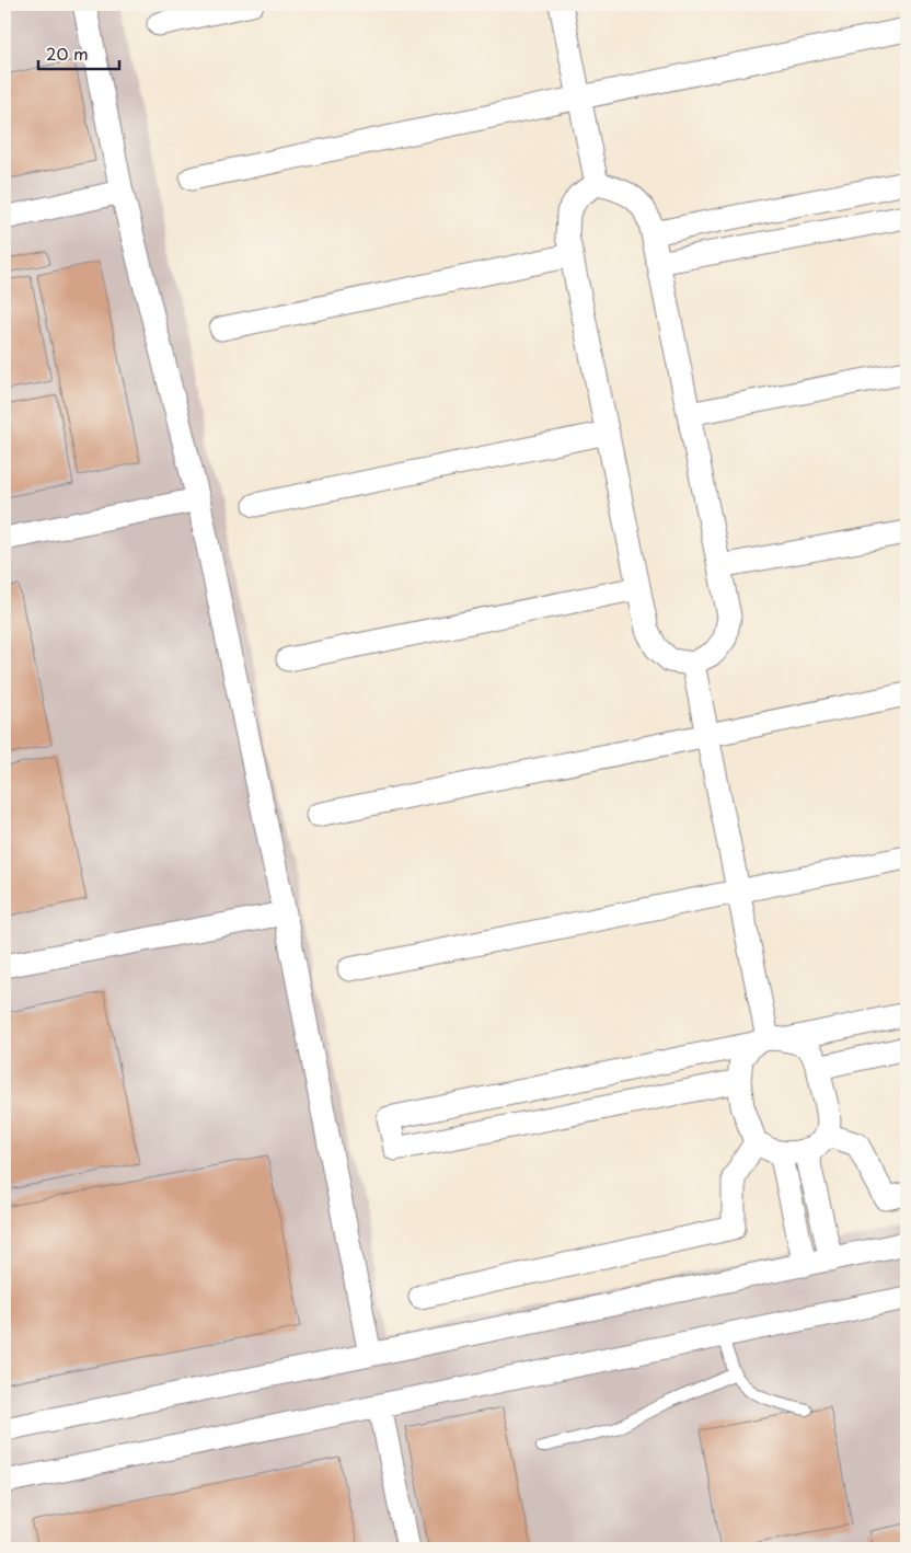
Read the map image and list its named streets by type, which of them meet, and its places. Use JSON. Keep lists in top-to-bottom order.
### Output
{
  "scale_bar": "20 m"
}
